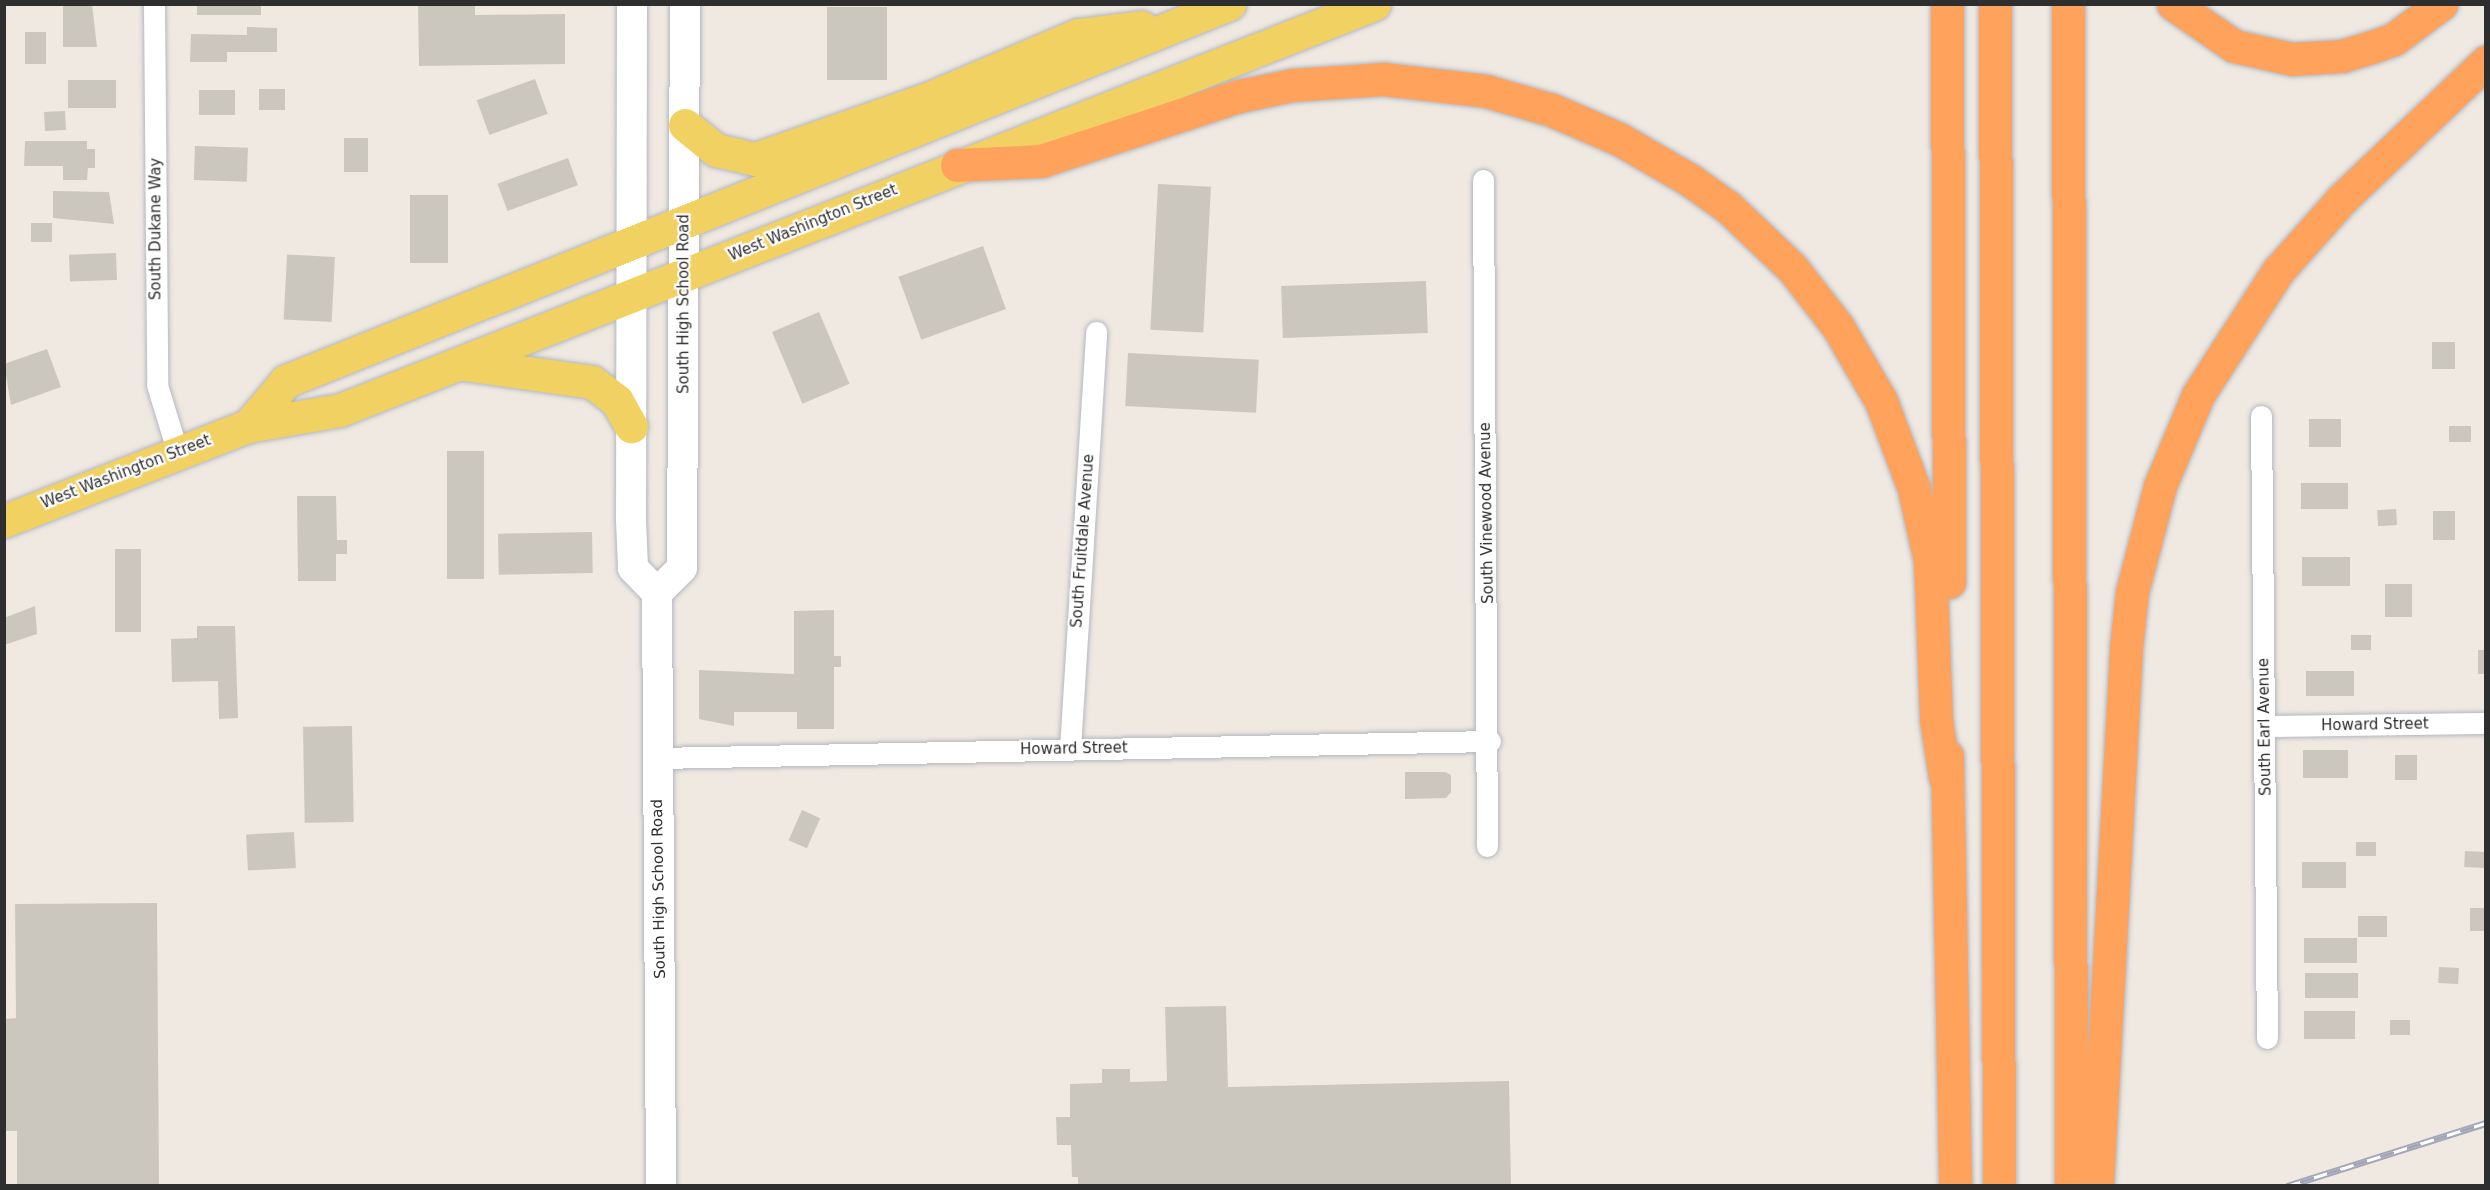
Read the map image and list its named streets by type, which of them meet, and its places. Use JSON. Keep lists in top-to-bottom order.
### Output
{
  "streets": {
    "main road": ["West Washington Street"],
    "street": [
      "South Dukane Way",
      "South High School Road",
      "South Vinewood Avenue",
      "South Fruitdale Avenue",
      "Howard Street",
      "South Earl Avenue"
    ]
  },
  "crossings": [
    ["West Washington Street", "South Dukane Way"],
    ["West Washington Street", "South High School Road"],
    ["South High School Road", "Howard Street"],
    ["South Vinewood Avenue", "Howard Street"],
    ["South Fruitdale Avenue", "Howard Street"],
    ["Howard Street", "South Earl Avenue"]
  ]
}
